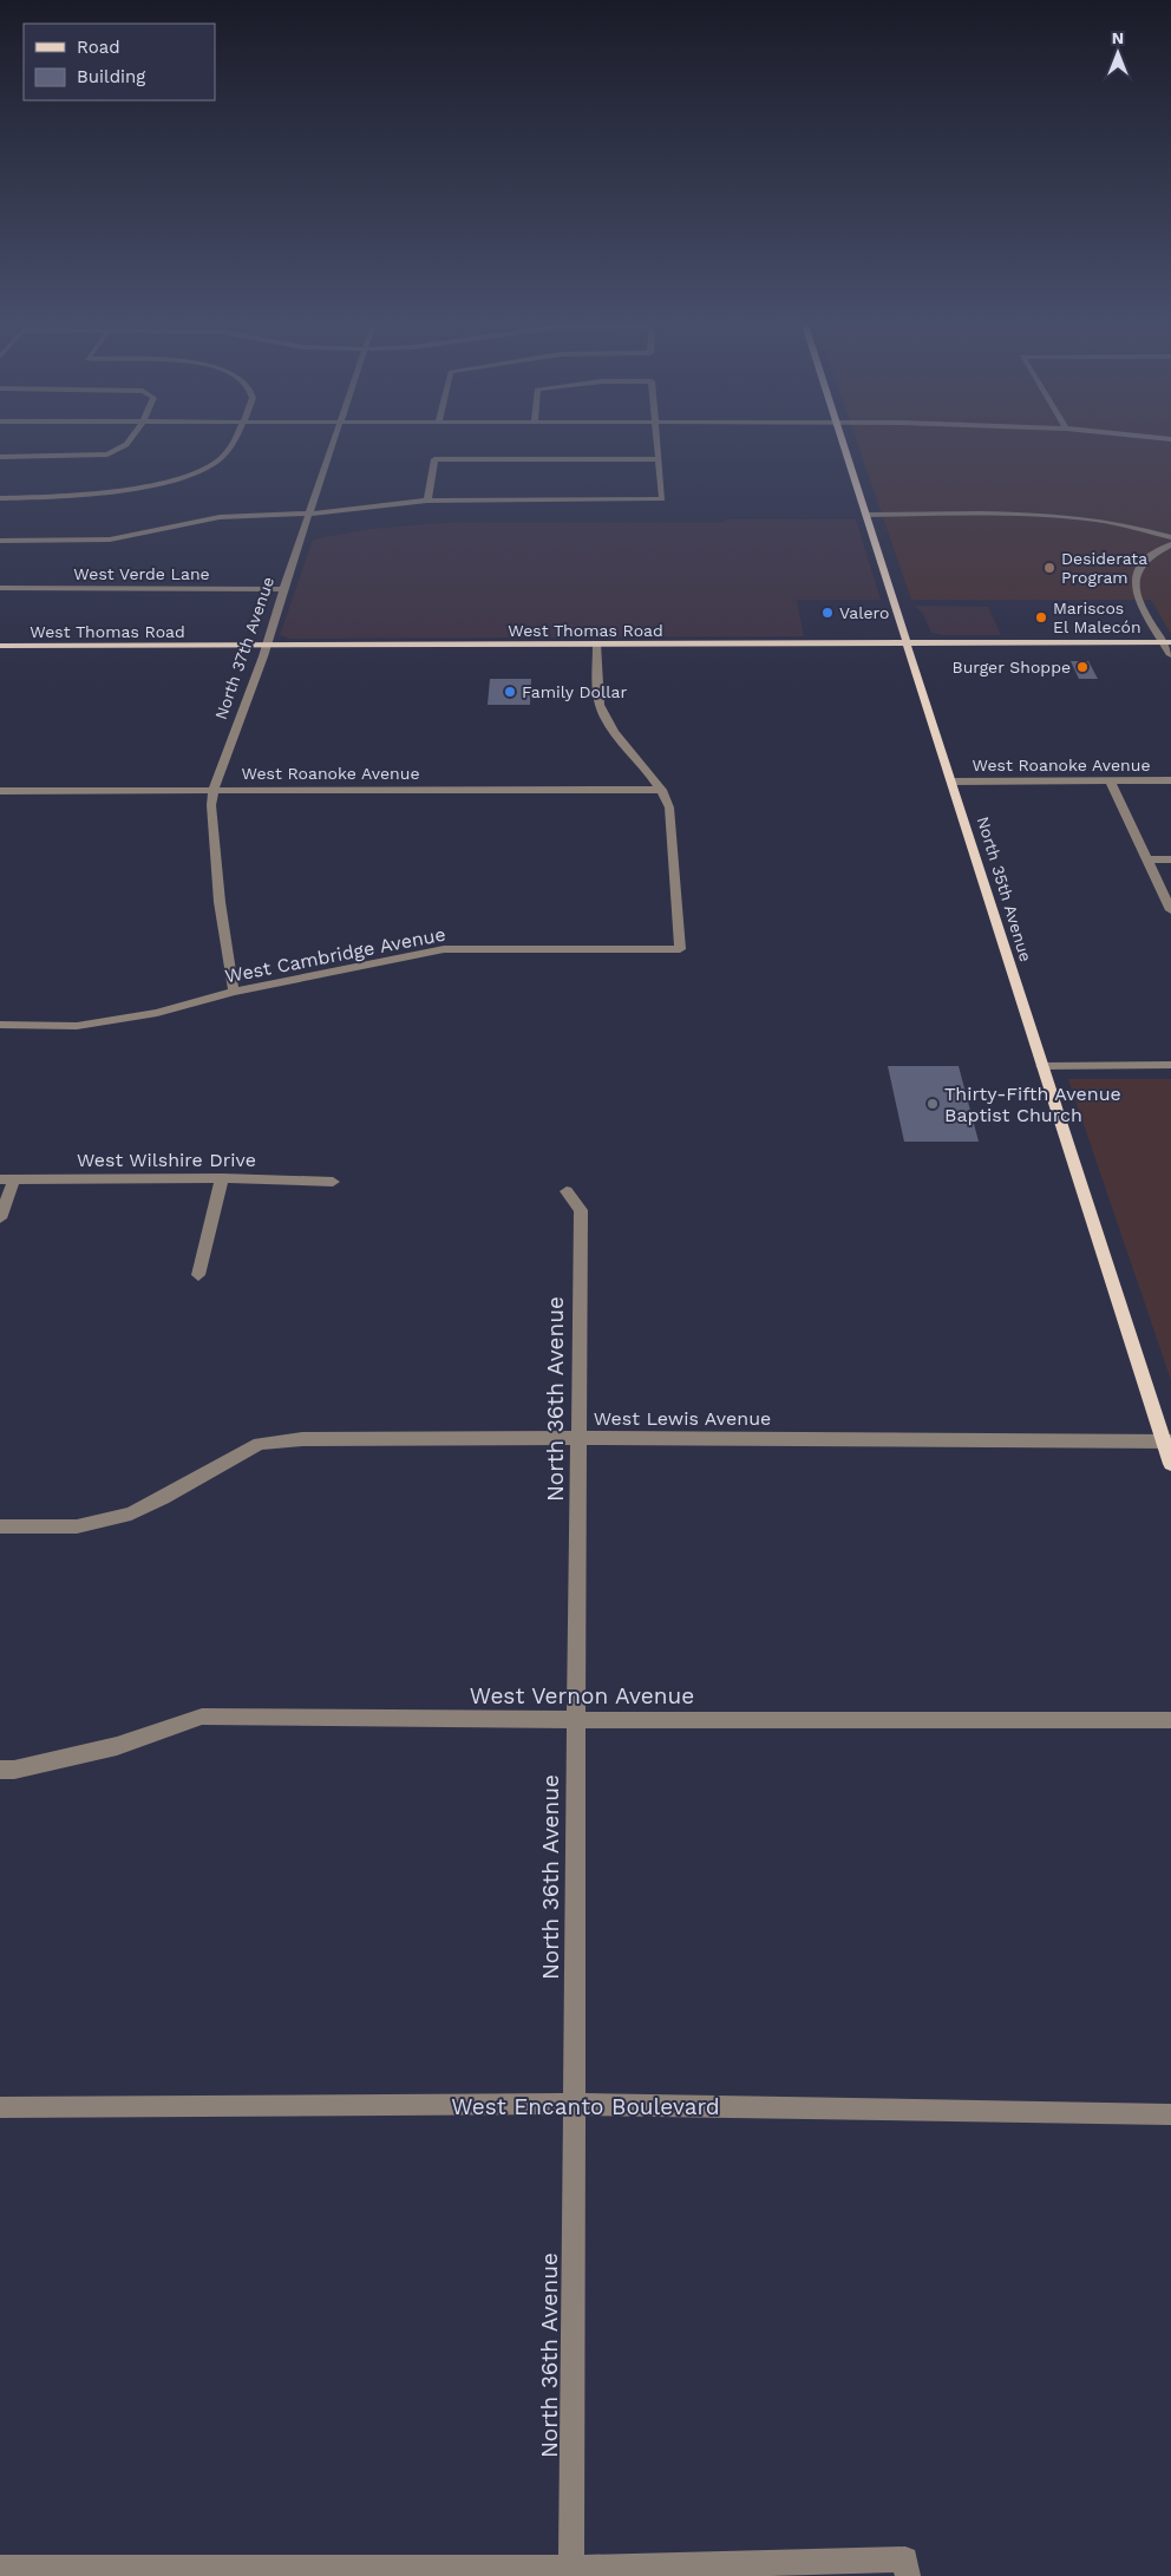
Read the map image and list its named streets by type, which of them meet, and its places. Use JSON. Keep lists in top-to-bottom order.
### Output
{
  "streets": {
    "main road": ["West Thomas Road", "North 35th Avenue"],
    "street": [
      "West Verde Lane",
      "North 37th Avenue",
      "West Roanoke Avenue",
      "West Cambridge Avenue",
      "West Wilshire Drive",
      "North 36th Avenue",
      "West Lewis Avenue",
      "West Vernon Avenue",
      "West Encanto Boulevard"
    ]
  },
  "crossings": [
    ["West Verde Lane", "North 37th Avenue"],
    ["West Thomas Road", "North 37th Avenue"],
    ["West Thomas Road", "North 35th Avenue"],
    ["North 37th Avenue", "West Roanoke Avenue"],
    ["North 37th Avenue", "West Cambridge Avenue"],
    ["West Roanoke Avenue", "North 35th Avenue"],
    ["West Roanoke Avenue", "West Cambridge Avenue"],
    ["North 35th Avenue", "West Lewis Avenue"],
    ["North 36th Avenue", "West Lewis Avenue"],
    ["North 36th Avenue", "West Vernon Avenue"],
    ["North 36th Avenue", "West Encanto Boulevard"]
  ],
  "places": [
    "Desiderata Program",
    "Valero",
    "Mariscos El Malecón",
    "Burger Shoppe",
    "Family Dollar",
    "Thirty-Fifth Avenue Baptist Church"
  ],
  "legend": ["Road", "Building"],
  "north": "top"
}
